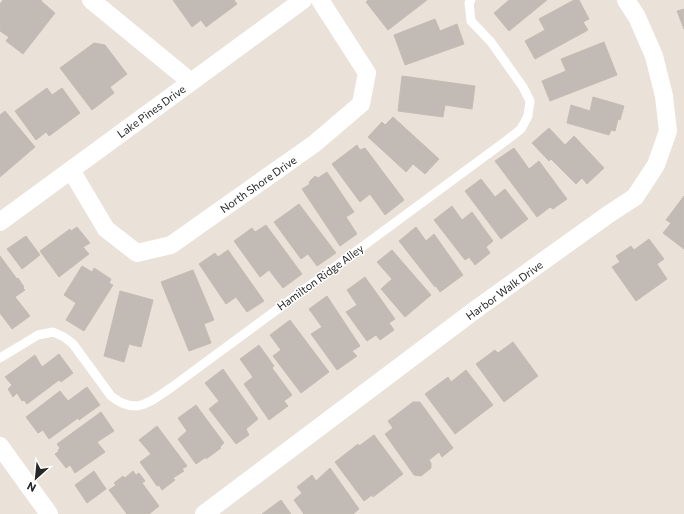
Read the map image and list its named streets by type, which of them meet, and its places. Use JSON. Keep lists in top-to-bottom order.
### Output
{
  "streets": {
    "street": ["Lake Pines Drive", "North Shore Drive", "Harbor Walk Drive"],
    "lane": ["Hamilton Ridge Alley"]
  },
  "crossings": [
    ["Lake Pines Drive", "North Shore Drive"]
  ],
  "north": "bottom left"
}
